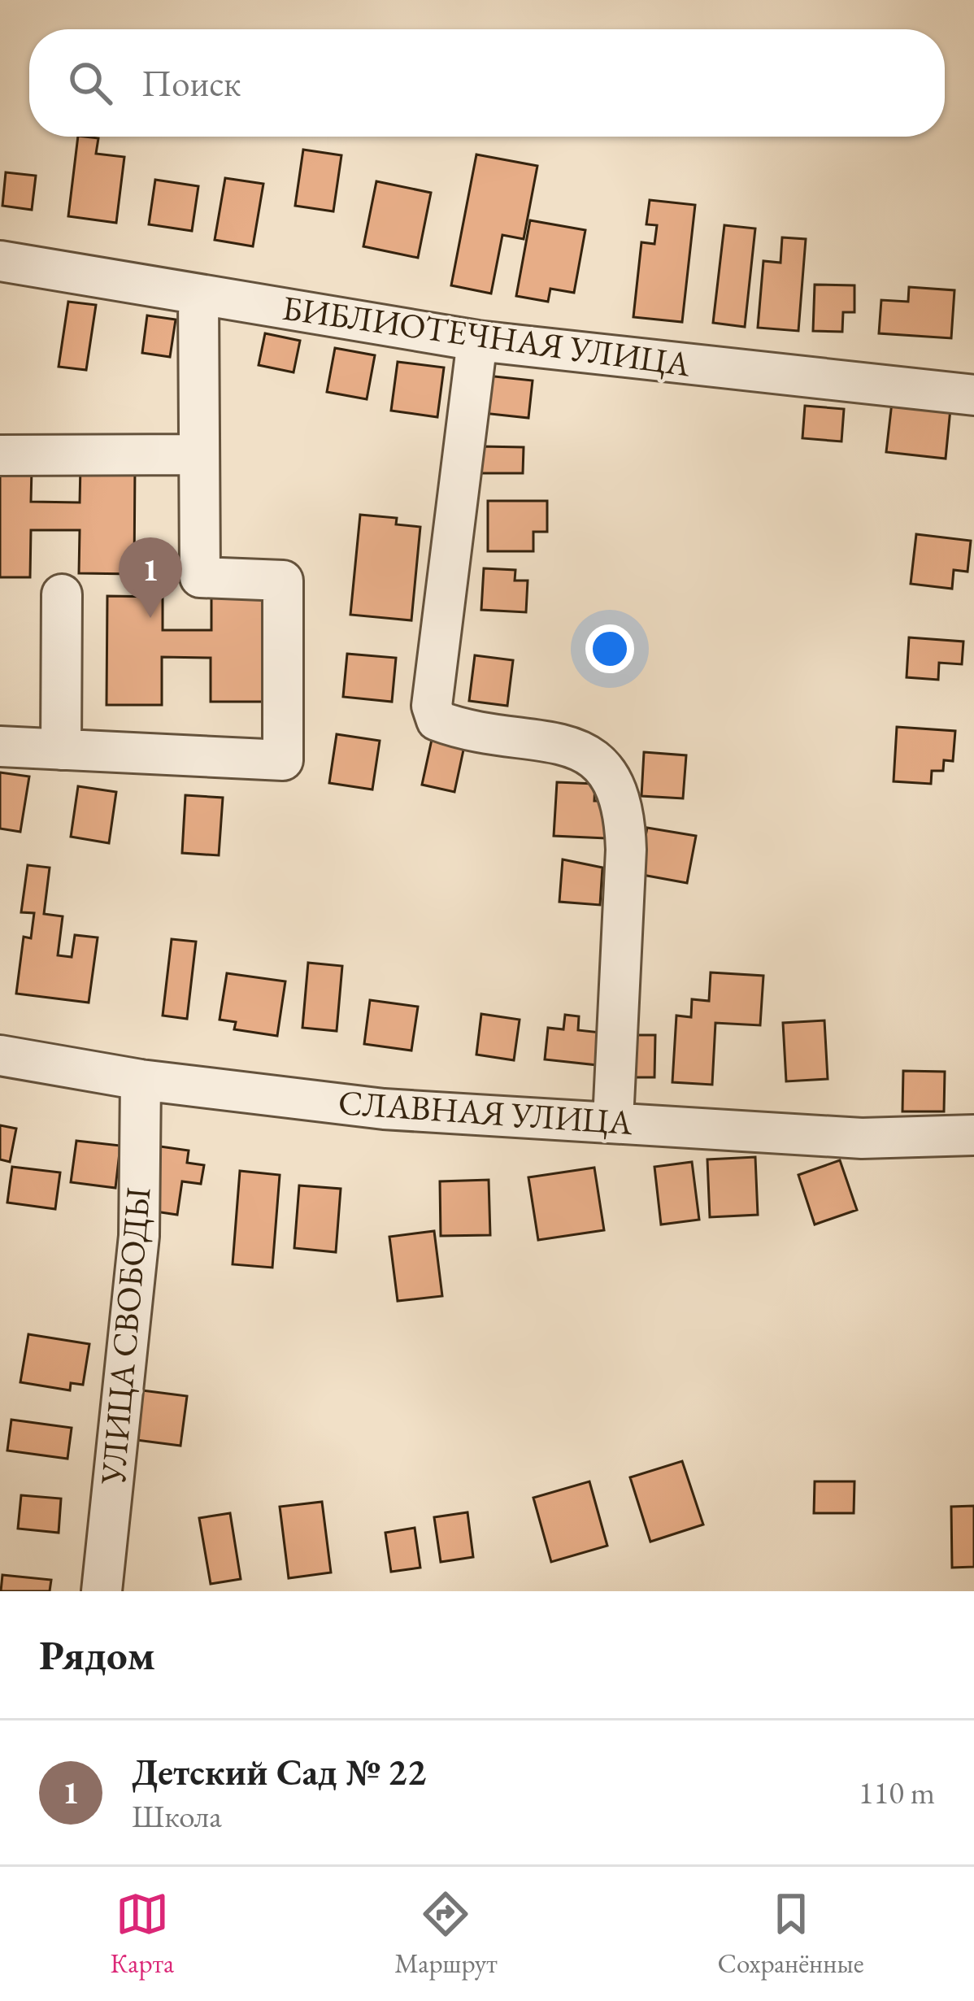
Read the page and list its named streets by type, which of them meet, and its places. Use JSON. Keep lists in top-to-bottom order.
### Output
{
  "streets": {
    "street": ["БИБЛИОТЕЧНАЯ УЛИЦА", "СЛАВНАЯ УЛИЦА", "УЛИЦА СВОБОДЫ"]
  },
  "crossings": [
    ["СЛАВНАЯ УЛИЦА", "УЛИЦА СВОБОДЫ"]
  ],
  "page": {
    "search": "Поиск",
    "pins": "1",
    "heading": "Рядом",
    "list": [
      {
        "mark": "1",
        "name": "Детский Сад № 22",
        "note": "Школа",
        "value": "110 m"
      }
    ],
    "nav": ["Карта", "Маршрут", "Сохранённые"]
  }
}
